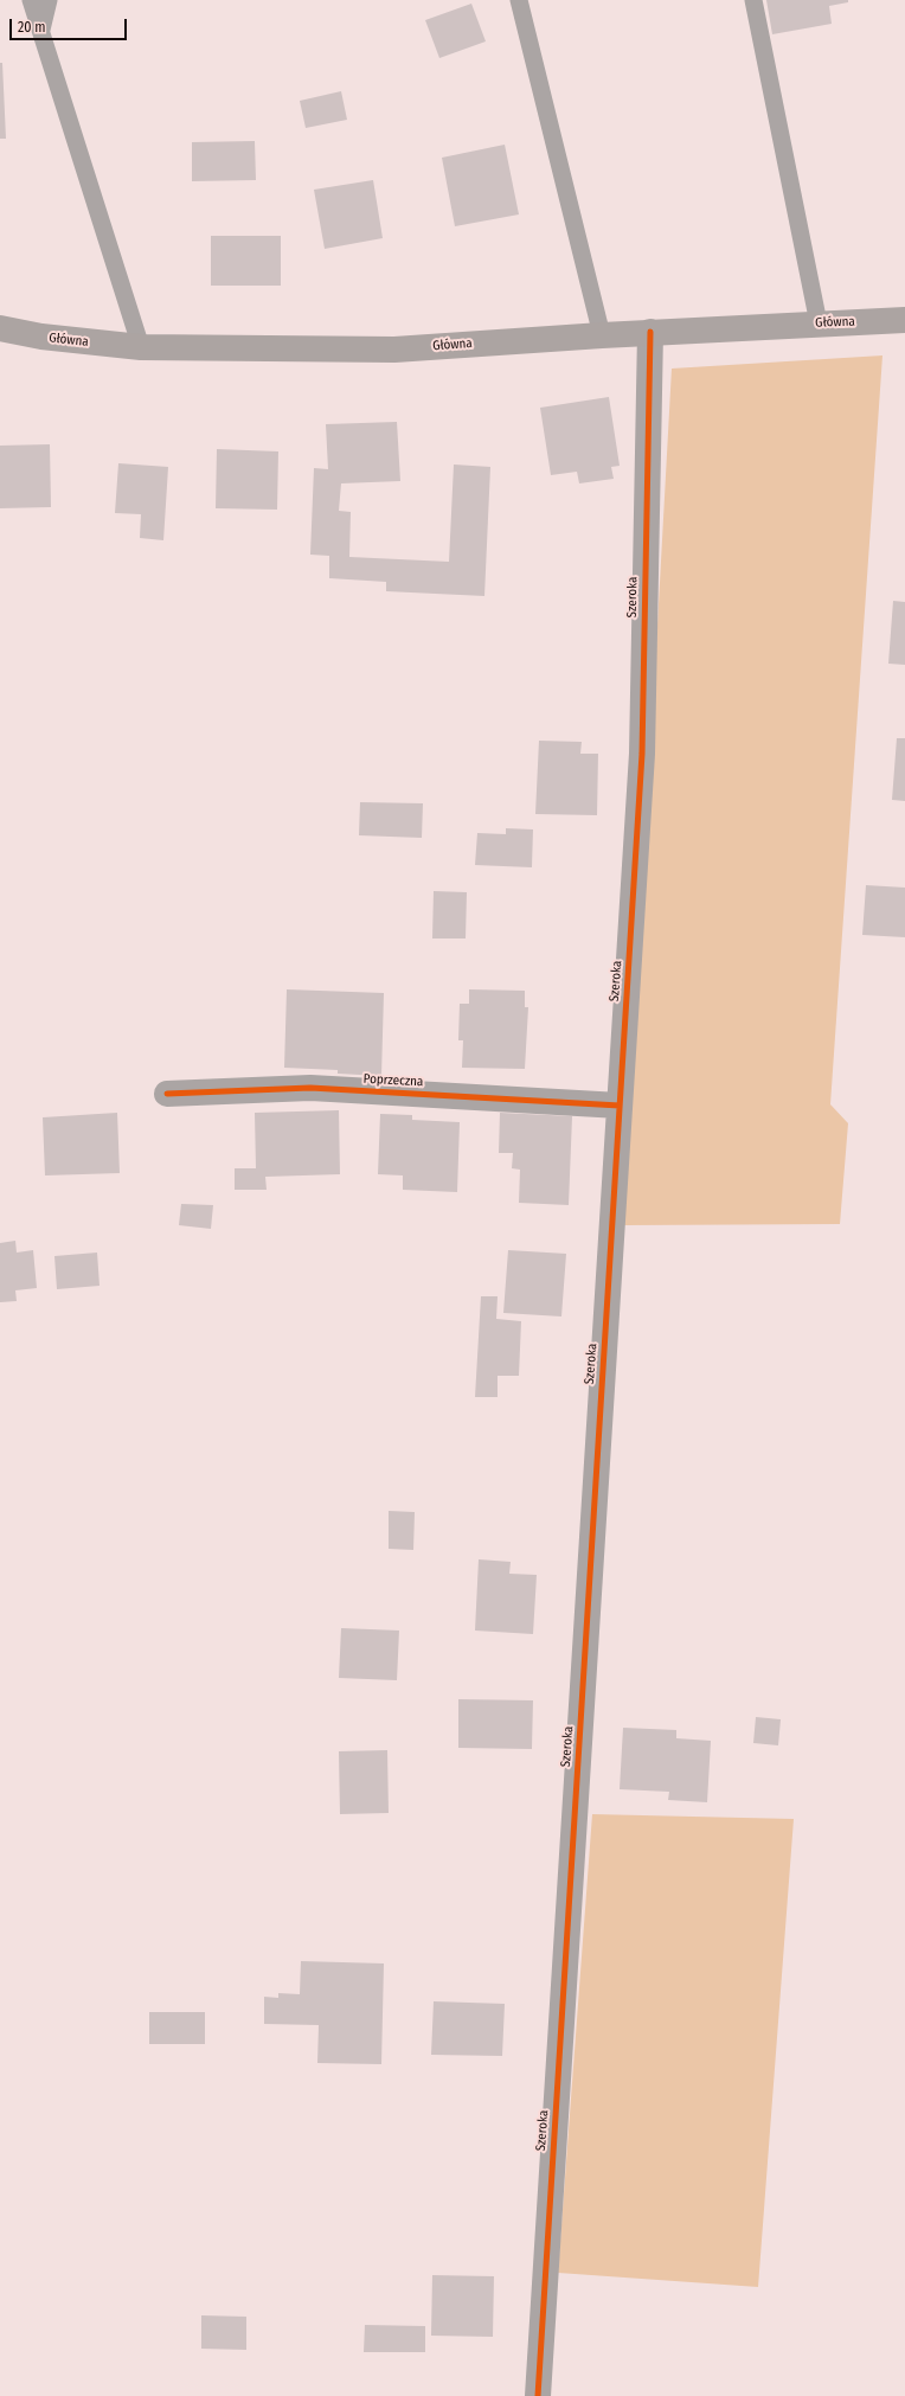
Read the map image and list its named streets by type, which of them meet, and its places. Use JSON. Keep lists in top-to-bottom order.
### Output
{
  "streets": {
    "main road": ["Główna"],
    "street": ["Szeroka", "Poprzeczna"]
  },
  "crossings": [
    ["Główna", "Szeroka"],
    ["Szeroka", "Poprzeczna"]
  ],
  "scale_bar": "20 m"
}
